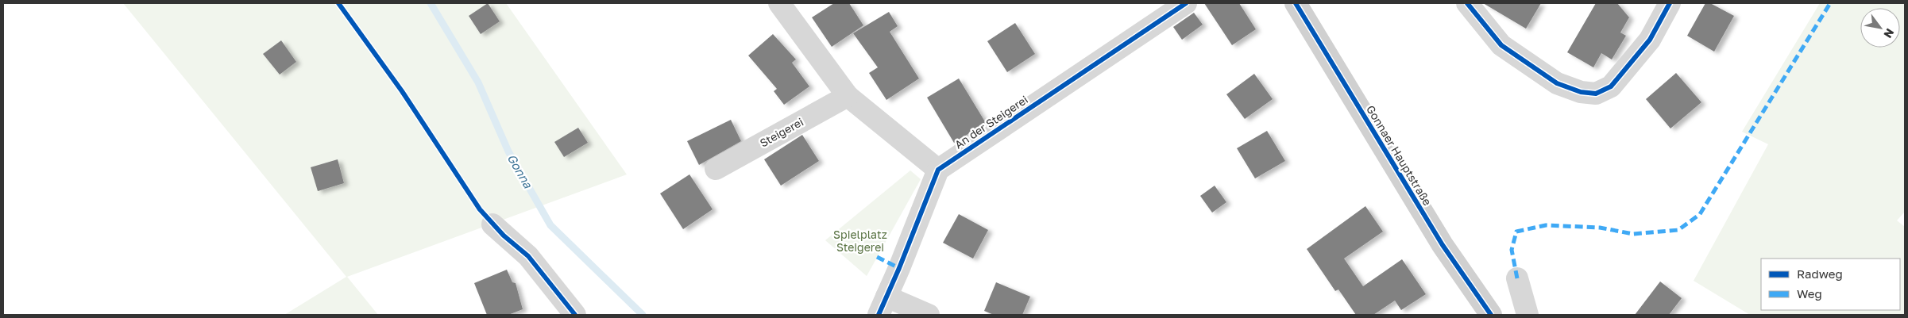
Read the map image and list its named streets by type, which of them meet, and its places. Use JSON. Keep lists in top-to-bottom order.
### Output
{
  "streets": {
    "main road": ["Gonnaer Hauptstraße"],
    "street": ["An der Steigerei", "Steigerei"]
  },
  "water": ["Gonna"],
  "parks": ["Spielplatz Steigerei"],
  "legend": ["Radweg", "Weg"],
  "north": "bottom right"
}
